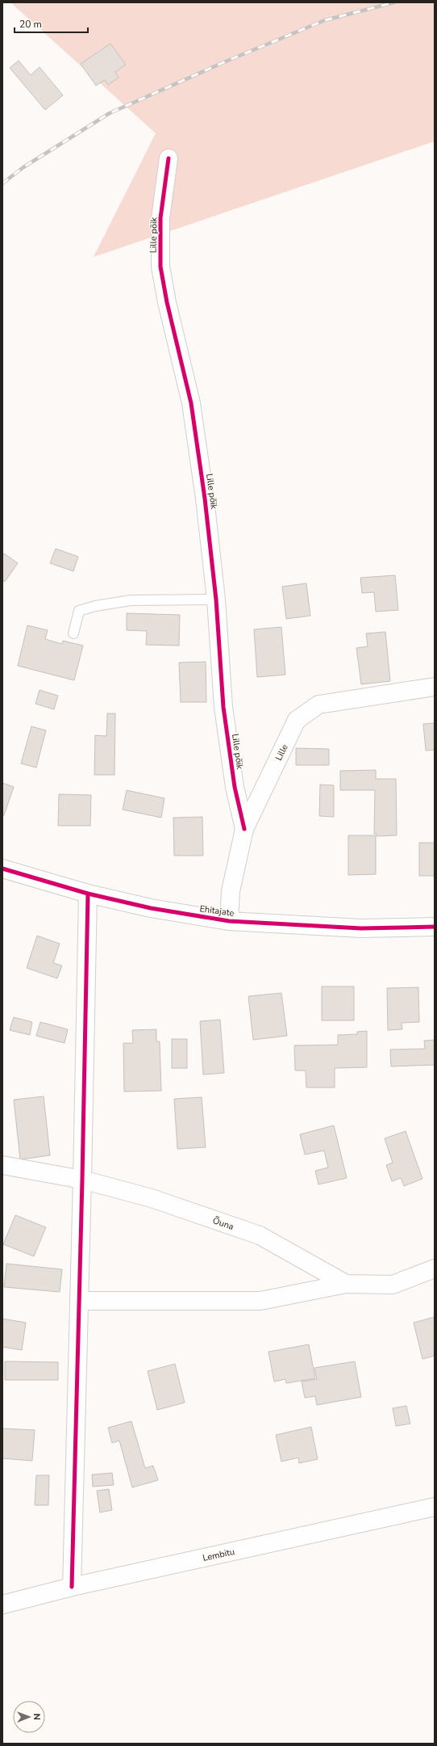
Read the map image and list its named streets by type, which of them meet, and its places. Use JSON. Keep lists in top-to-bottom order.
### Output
{
  "streets": {
    "street": [
      "Lille põik",
      "Lille",
      "Ehitajate",
      "Õuna",
      "Lembitu"
    ]
  },
  "crossings": [
    ["Lille põik", "Lille"],
    ["Lille", "Ehitajate"]
  ],
  "scale_bar": "20 m",
  "north": "right"
}
